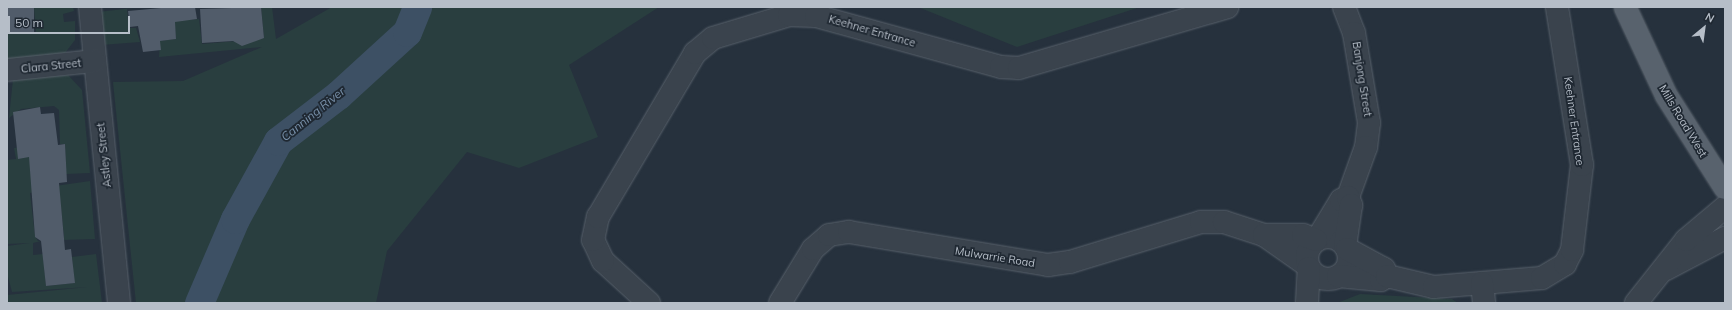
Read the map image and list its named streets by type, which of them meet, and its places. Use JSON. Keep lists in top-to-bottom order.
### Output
{
  "streets": {
    "main road": ["Mills Road West"],
    "street": [
      "Keehner Entrance",
      "Clara Street",
      "Banjong Street",
      "Astley Street",
      "Mulwarrie Road"
    ]
  },
  "crossings": [
    ["Keehner Entrance", "Banjong Street"],
    ["Keehner Entrance", "Mulwarrie Road"],
    ["Clara Street", "Astley Street"],
    ["Banjong Street", "Mulwarrie Road"]
  ],
  "water": ["Canning River"],
  "scale_bar": "50 m",
  "north": "top right"
}
